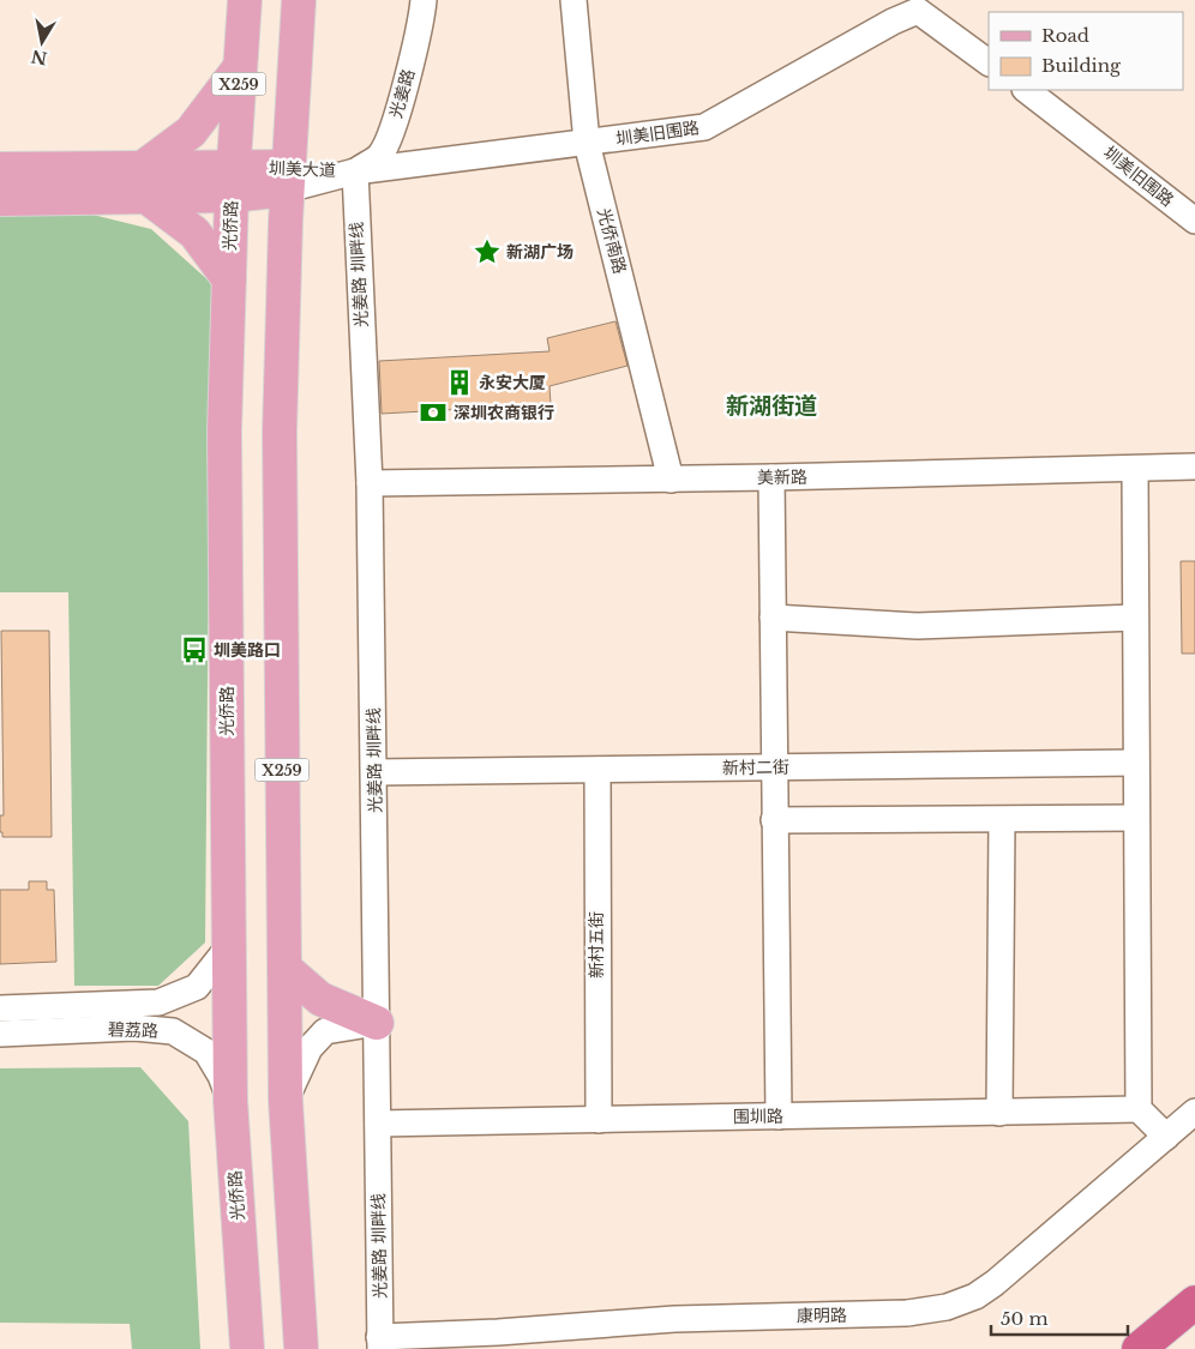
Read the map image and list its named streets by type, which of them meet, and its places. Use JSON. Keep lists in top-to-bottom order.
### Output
{
  "streets": {
    "main road": ["X259", "圳美大道", "光侨路"],
    "street": [
      "光姜路",
      "圳美旧围路",
      "光侨南路",
      "光姜路 圳畔线",
      "美新路",
      "新村二街",
      "新村五街",
      "碧荔路",
      "围圳路",
      "康明路"
    ]
  },
  "crossings": [
    ["X259", "圳美大道"],
    ["光姜路", "圳美旧围路"],
    ["光姜路", "圳美大道"],
    ["光姜路", "光姜路 圳畔线"],
    ["圳美旧围路", "圳美大道"],
    ["圳美旧围路", "光侨南路"],
    ["圳美旧围路", "光姜路 圳畔线"],
    ["圳美大道", "光侨路"],
    ["圳美大道", "光姜路 圳畔线"],
    ["光侨路", "碧荔路"],
    ["光侨南路", "美新路"],
    ["光姜路 圳畔线", "美新路"],
    ["光姜路 圳畔线", "新村二街"],
    ["光姜路 圳畔线", "围圳路"],
    ["光姜路 圳畔线", "康明路"],
    ["新村二街", "新村五街"],
    ["新村五街", "围圳路"]
  ],
  "districts": ["新湖街道"],
  "places": {
    "place": ["新湖广场"],
    "building": ["永安大厦"],
    "bank": ["深圳农商银行"],
    "bus stop": ["圳美路口"]
  },
  "legend": ["Road", "Building"],
  "scale_bar": "50 m",
  "north": "bottom"
}
